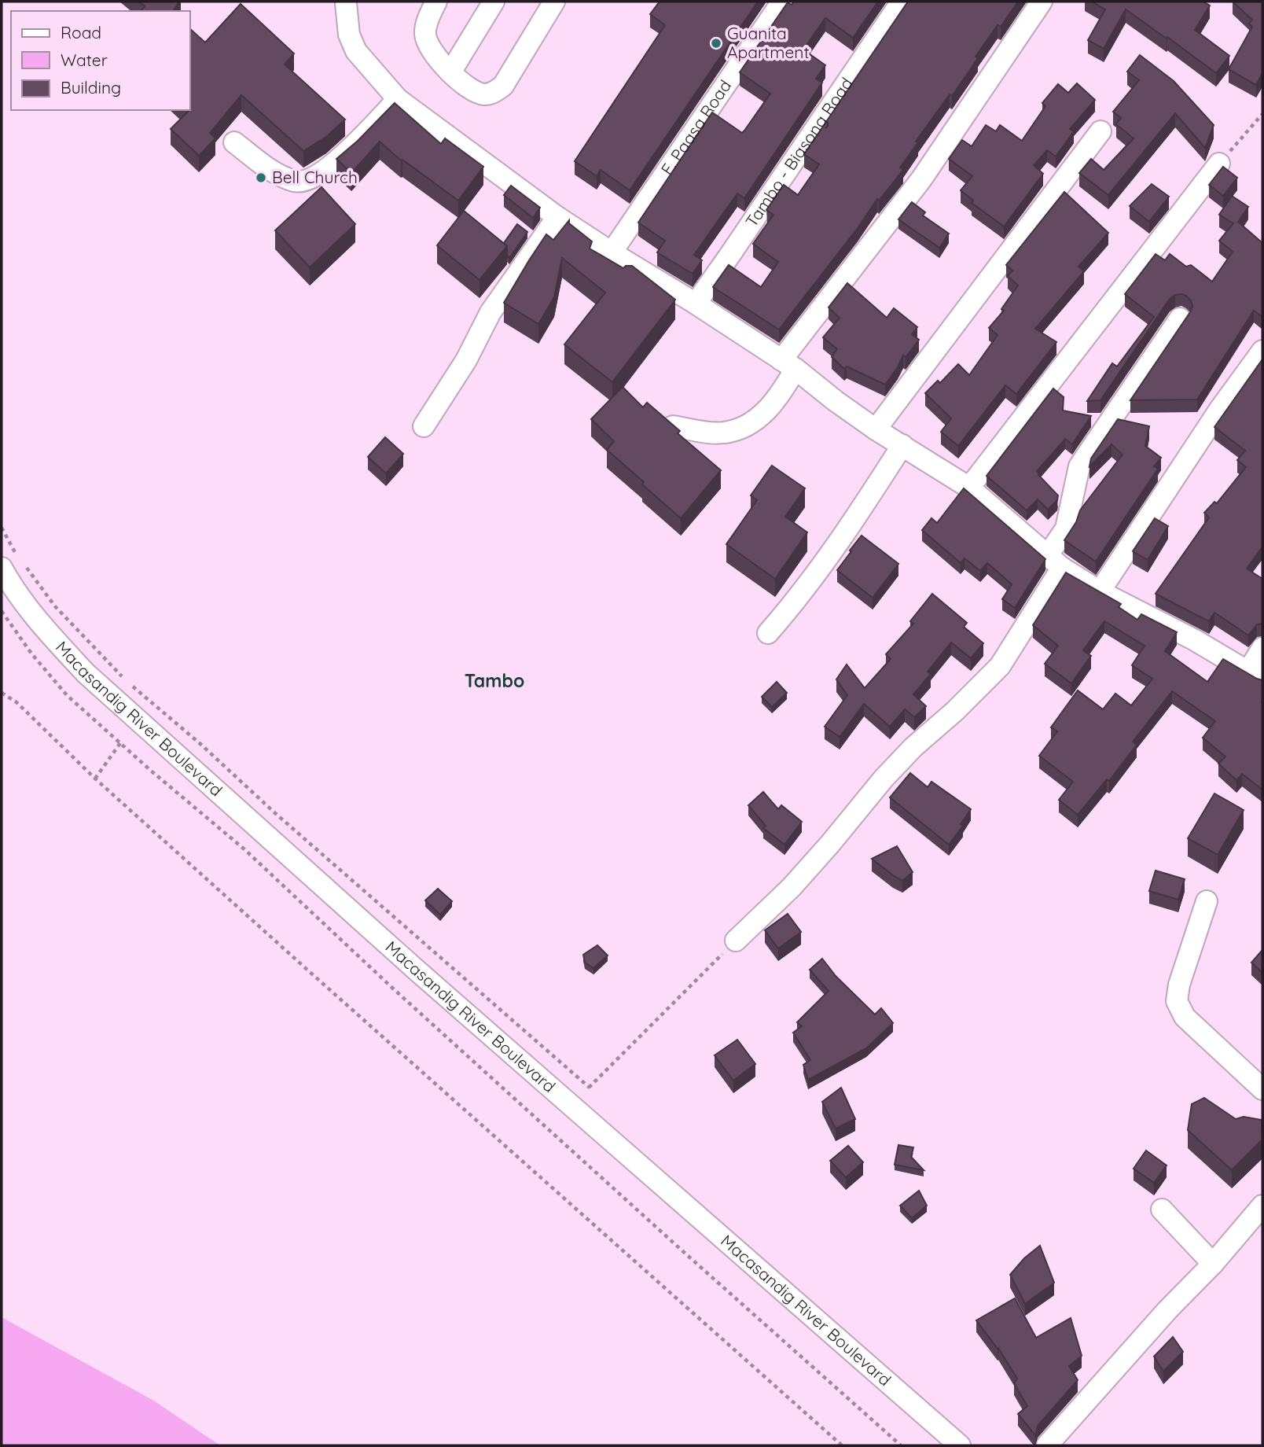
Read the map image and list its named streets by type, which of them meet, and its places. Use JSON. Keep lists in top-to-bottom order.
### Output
{
  "streets": {
    "street": ["F. Paasa Road", "Tambo - Biasong Road", "Macasandig River Boulevard"]
  },
  "districts": ["Tambo"],
  "places": ["Guanita Apartment", "Bell Church"],
  "legend": ["Road", "Water", "Building"]
}
